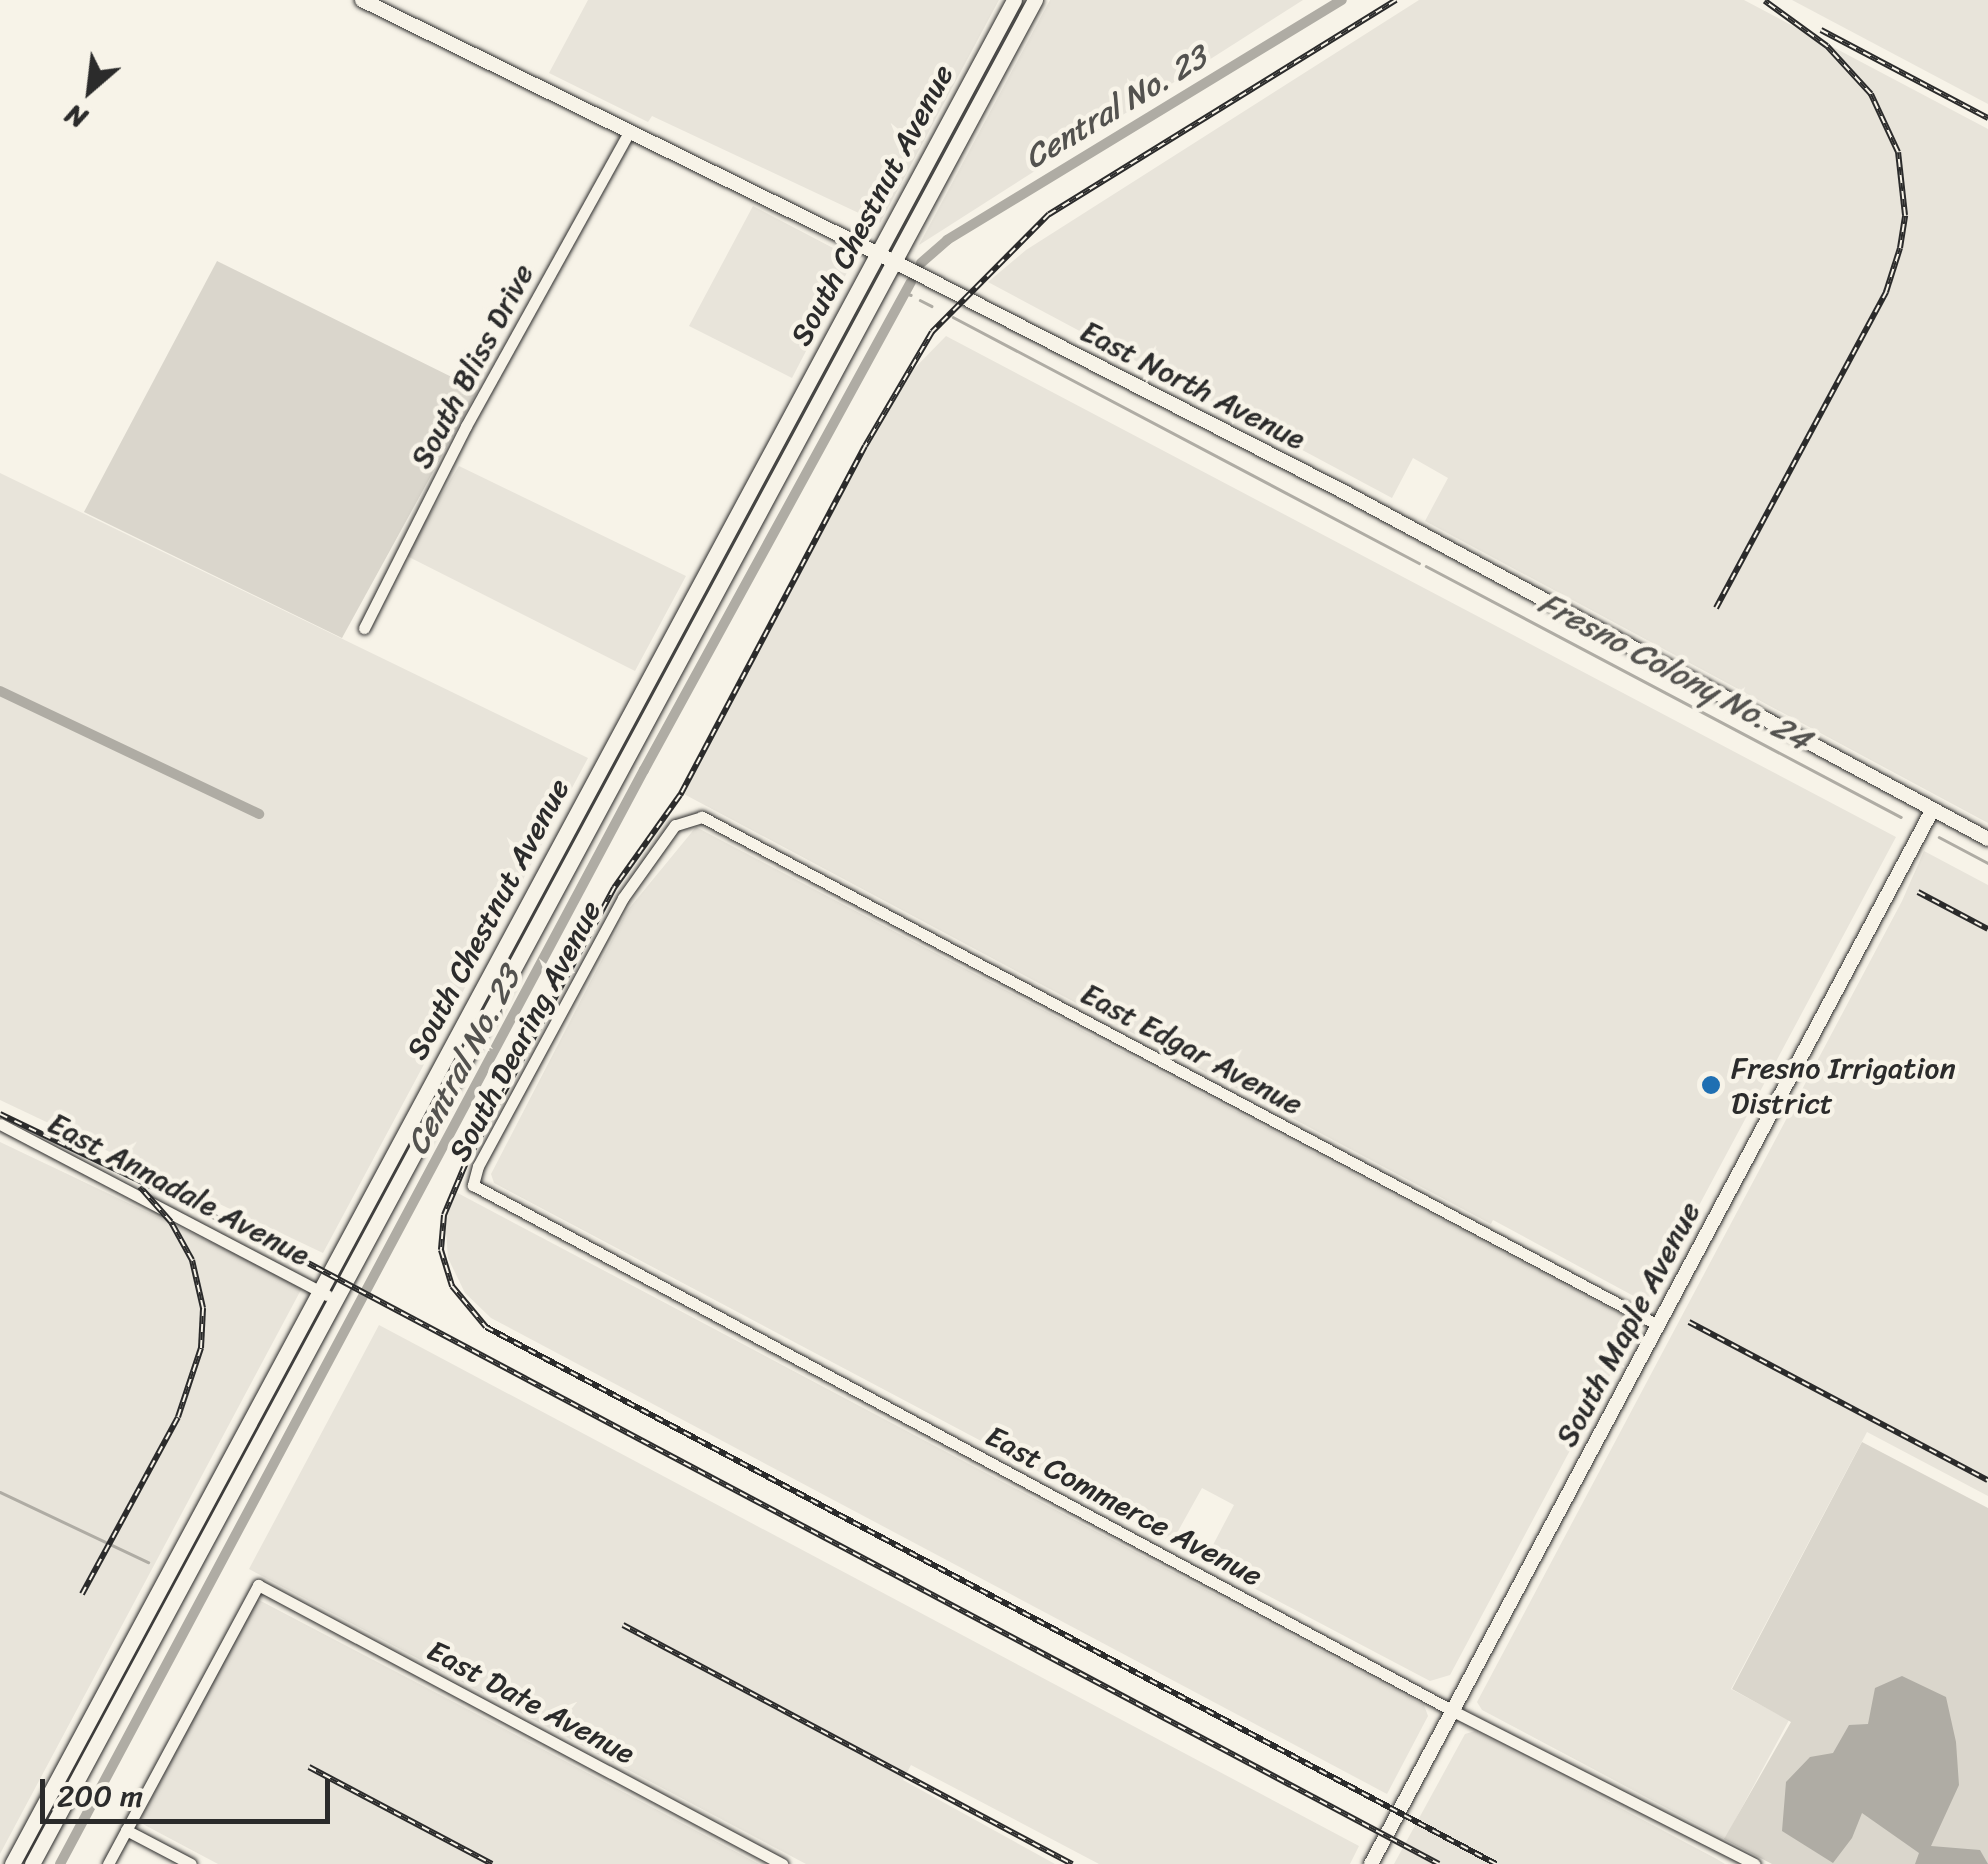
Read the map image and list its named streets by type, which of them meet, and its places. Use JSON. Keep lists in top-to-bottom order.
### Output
{
  "streets": {
    "main road": ["South Chestnut Avenue"],
    "street": [
      "South Bliss Drive",
      "East North Avenue",
      "South Dearing Avenue",
      "East Edgar Avenue",
      "East Annadale Avenue",
      "South Maple Avenue",
      "East Commerce Avenue",
      "East Date Avenue"
    ]
  },
  "crossings": [
    ["South Chestnut Avenue", "East North Avenue"],
    ["South Chestnut Avenue", "East Annadale Avenue"],
    ["South Bliss Drive", "East North Avenue"],
    ["East North Avenue", "South Maple Avenue"],
    ["South Dearing Avenue", "East Edgar Avenue"],
    ["South Dearing Avenue", "East Commerce Avenue"],
    ["East Edgar Avenue", "South Maple Avenue"],
    ["South Maple Avenue", "East Commerce Avenue"]
  ],
  "water": ["Central No. 23", "Fresno Colony No. 24"],
  "places": ["Fresno Irrigation District"],
  "scale_bar": "200 m",
  "north": "bottom left"
}
